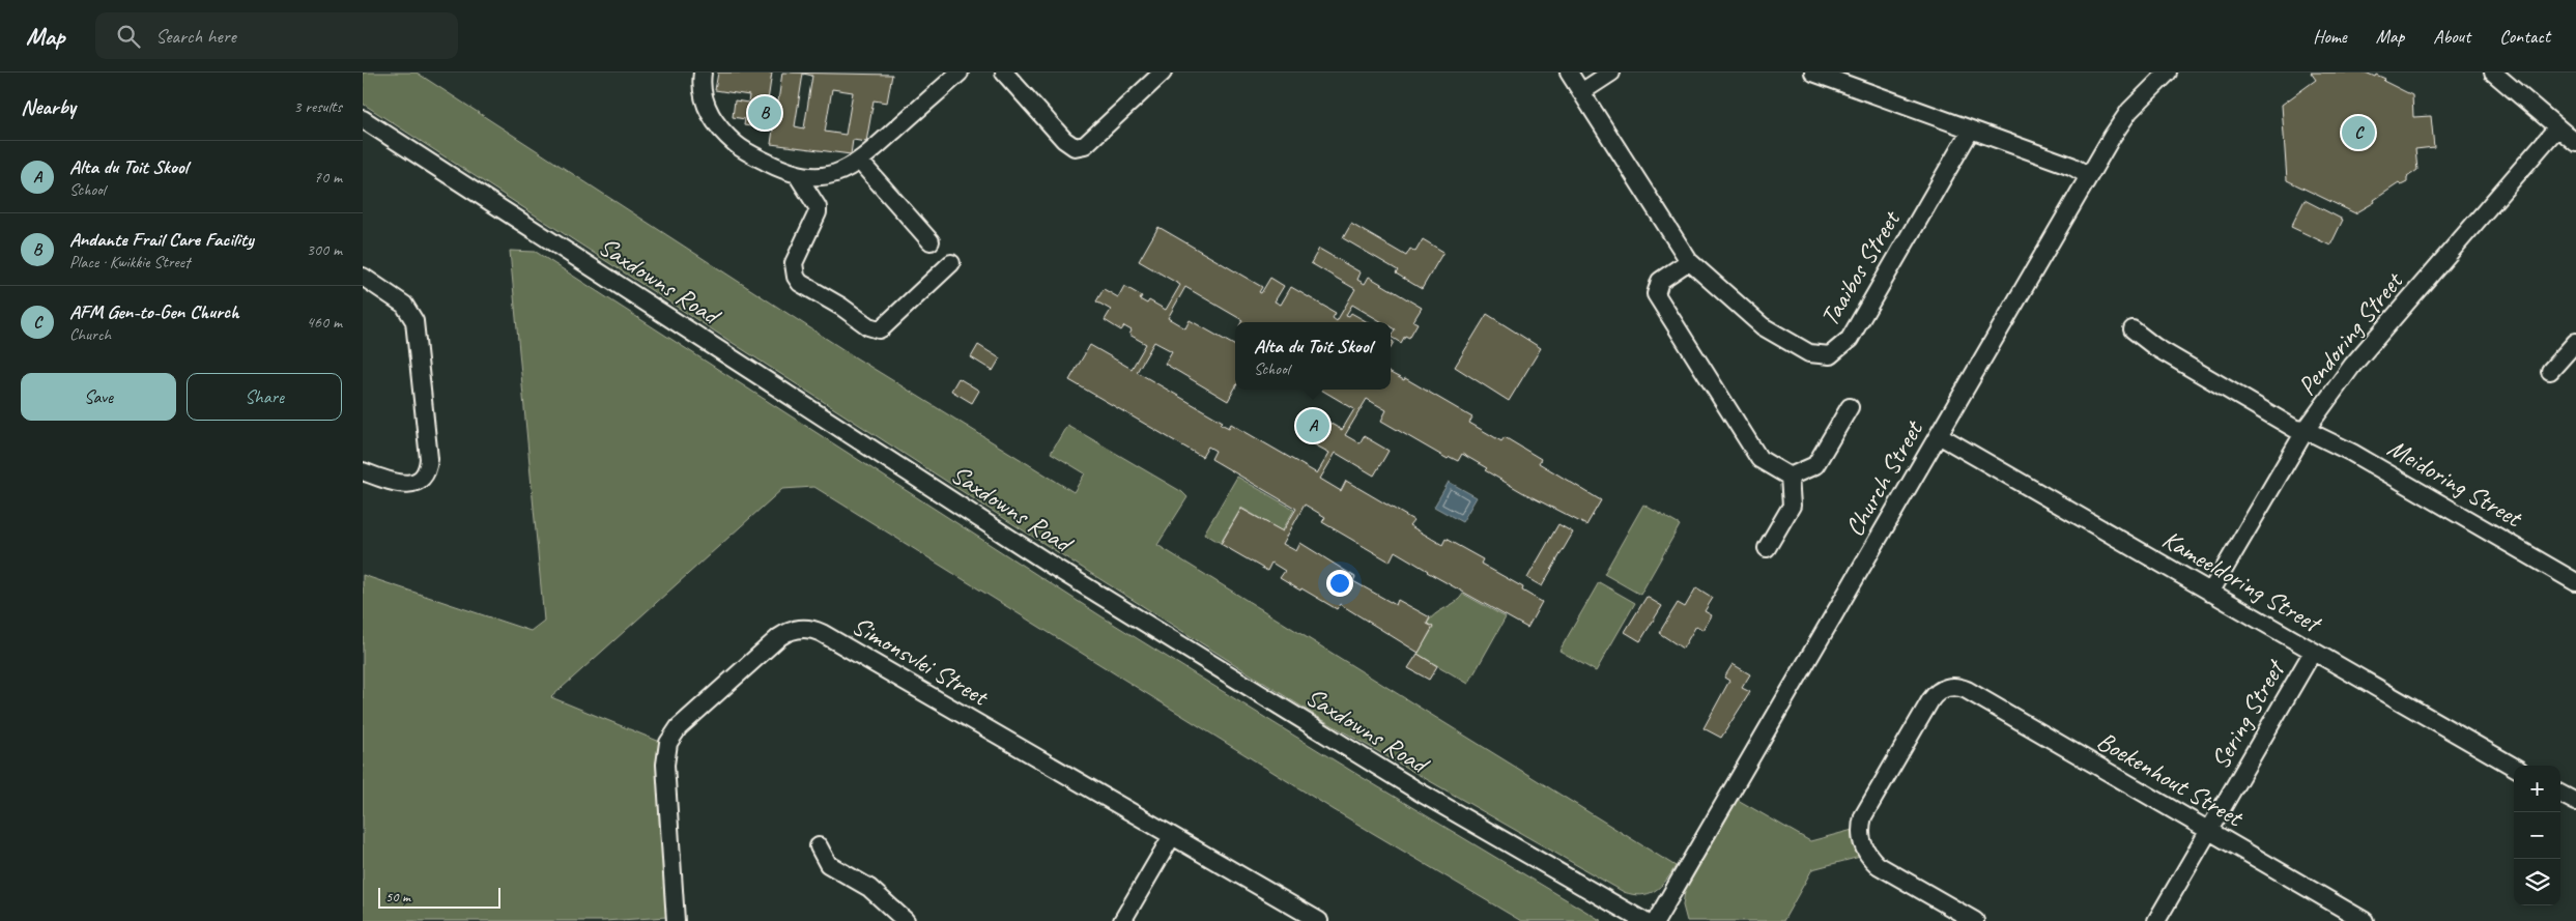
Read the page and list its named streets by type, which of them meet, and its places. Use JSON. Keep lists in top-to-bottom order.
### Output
{
  "streets": {
    "street": [
      "Taaibos Street",
      "Saxdowns Road",
      "Pendoring Street",
      "Church Street",
      "Meidoring Street",
      "Kameeldoring Street",
      "Simonsvlei Street",
      "Sering Street",
      "Boekenhout Street"
    ]
  },
  "crossings": [
    ["Pendoring Street", "Meidoring Street"],
    ["Pendoring Street", "Kameeldoring Street"],
    ["Church Street", "Kameeldoring Street"],
    ["Kameeldoring Street", "Sering Street"],
    ["Sering Street", "Boekenhout Street"]
  ],
  "scale_bar": "50 m",
  "page": {
    "header": "Map",
    "search": "Search here",
    "nav": [
      "Home",
      "Map",
      "About",
      "Contact"
    ],
    "heading": ["Nearby", "3 results"],
    "pins": ["B", "C", "A"],
    "list": [
      {
        "mark": "A",
        "name": "Alta du Toit Skool",
        "note": "School",
        "value": "70 m"
      },
      {
        "mark": "B",
        "name": "Andante Frail Care Facility",
        "note": "Place · Kwikkie Street",
        "value": "300 m"
      },
      {
        "mark": "C",
        "name": "AFM Gen-to-Gen Church",
        "note": "Church",
        "value": "460 m"
      }
    ],
    "popup": ["Alta du Toit Skool", "School"],
    "buttons": ["Save", "Share"],
    "map_buttons": ["+", "−"],
    "scale": "50 m"
  }
}
